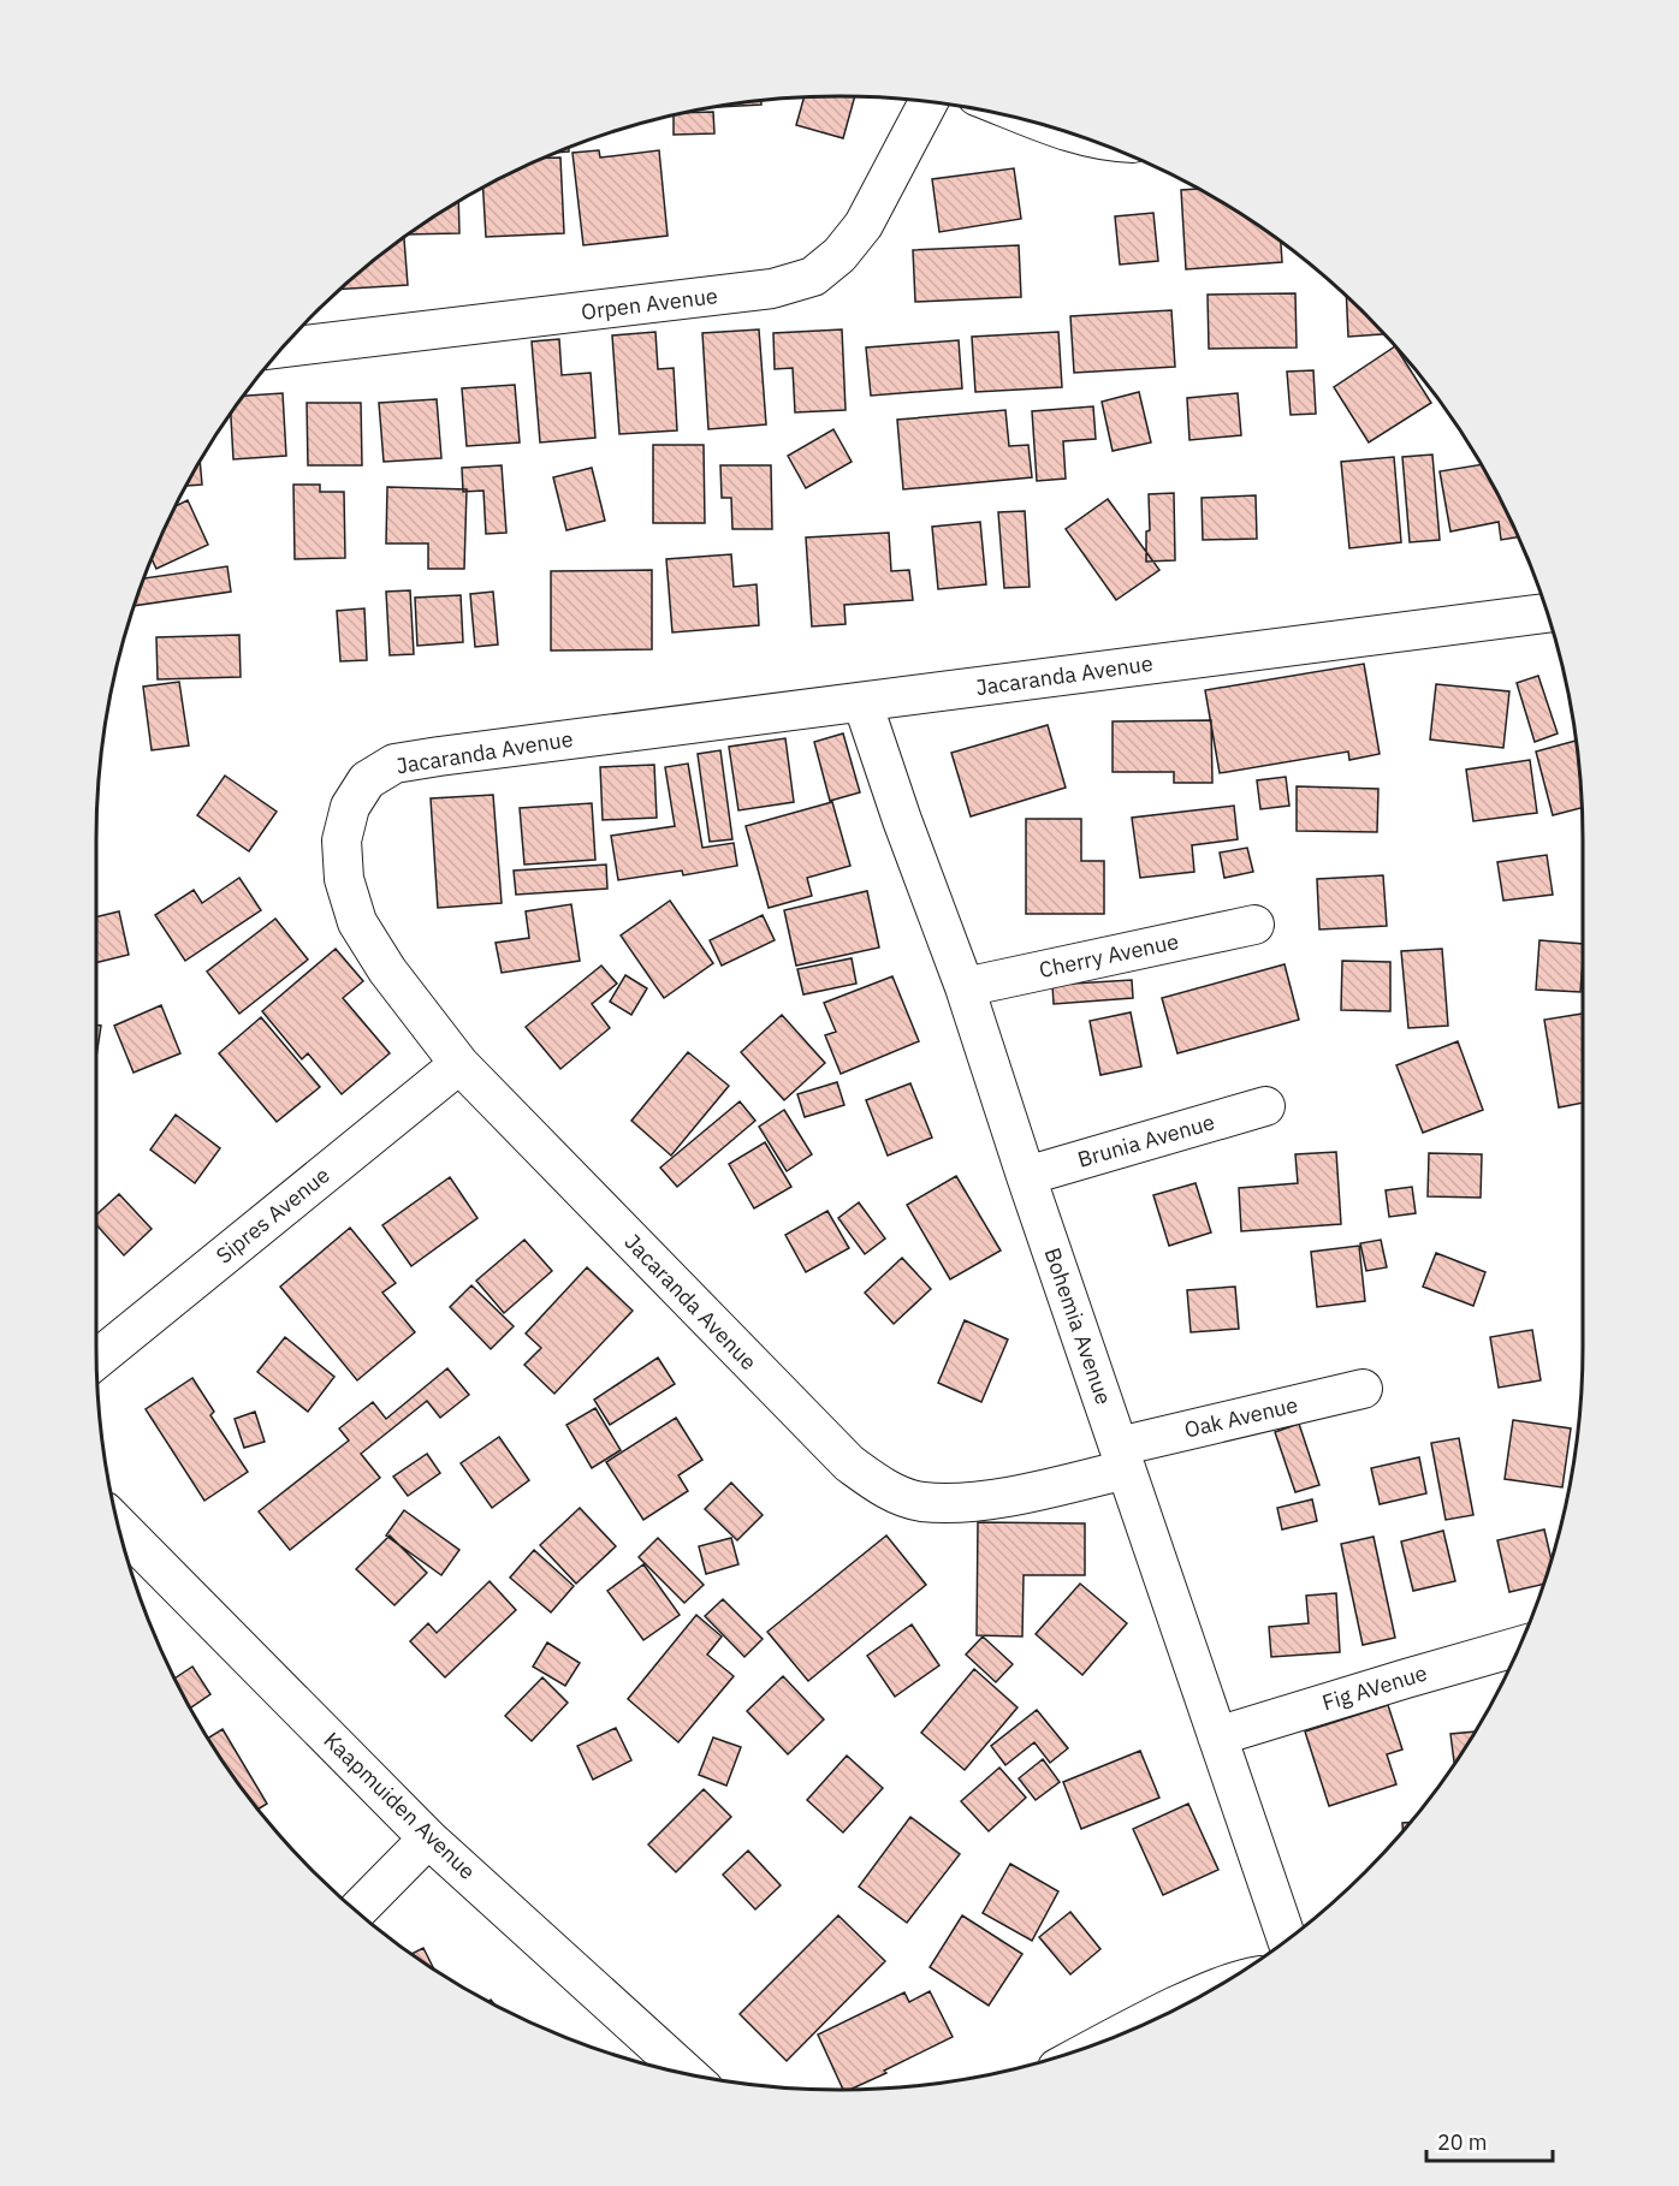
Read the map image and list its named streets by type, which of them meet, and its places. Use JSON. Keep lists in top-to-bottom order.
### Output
{
  "streets": {
    "street": [
      "Orpen Avenue",
      "Jacaranda Avenue",
      "Cherry Avenue",
      "Brunia Avenue",
      "Sipres Avenue",
      "Bohemia Avenue",
      "Oak Avenue",
      "Fig AVenue",
      "Kaapmuiden Avenue"
    ]
  },
  "crossings": [
    ["Jacaranda Avenue", "Sipres Avenue"],
    ["Jacaranda Avenue", "Bohemia Avenue"],
    ["Jacaranda Avenue", "Oak Avenue"],
    ["Cherry Avenue", "Bohemia Avenue"],
    ["Brunia Avenue", "Bohemia Avenue"],
    ["Bohemia Avenue", "Oak Avenue"],
    ["Bohemia Avenue", "Fig AVenue"]
  ],
  "scale_bar": "20 m"
}
